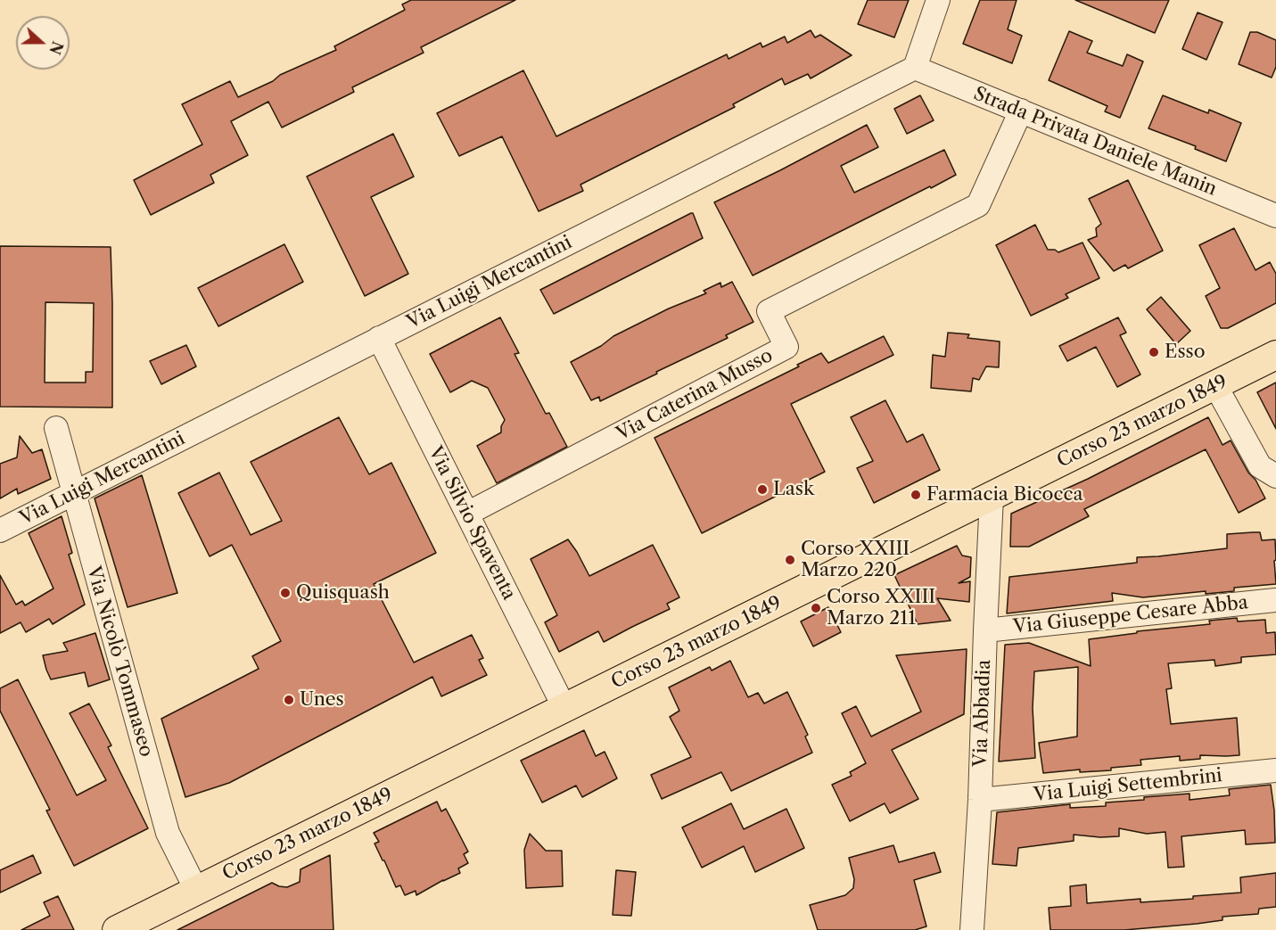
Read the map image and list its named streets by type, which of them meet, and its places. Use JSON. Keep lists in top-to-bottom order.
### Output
{
  "streets": {
    "main road": ["Corso 23 marzo 1849"],
    "street": [
      "Strada Privata Daniele Manin",
      "Via Luigi Mercantini",
      "Via Caterina Musso",
      "Via Silvio Spaventa",
      "Via Giuseppe Cesare Abba",
      "Via Nicolò Tommaseo",
      "Via Abbadia",
      "Via Luigi Settembrini"
    ]
  },
  "crossings": [
    ["Strada Privata Daniele Manin", "Via Luigi Mercantini"],
    ["Strada Privata Daniele Manin", "Via Caterina Musso"],
    ["Via Luigi Mercantini", "Via Silvio Spaventa"],
    ["Via Luigi Mercantini", "Via Nicolò Tommaseo"],
    ["Via Caterina Musso", "Via Silvio Spaventa"],
    ["Corso 23 marzo 1849", "Via Silvio Spaventa"],
    ["Corso 23 marzo 1849", "Via Nicolò Tommaseo"],
    ["Corso 23 marzo 1849", "Via Abbadia"],
    ["Via Giuseppe Cesare Abba", "Via Abbadia"],
    ["Via Abbadia", "Via Luigi Settembrini"]
  ],
  "places": [
    "Esso",
    "Lask",
    "Farmacia Bicocca",
    "Corso XXIII Marzo 220",
    "Quisquash",
    "Corso XXIII Marzo 211",
    "Unes"
  ],
  "north": "right"
}
